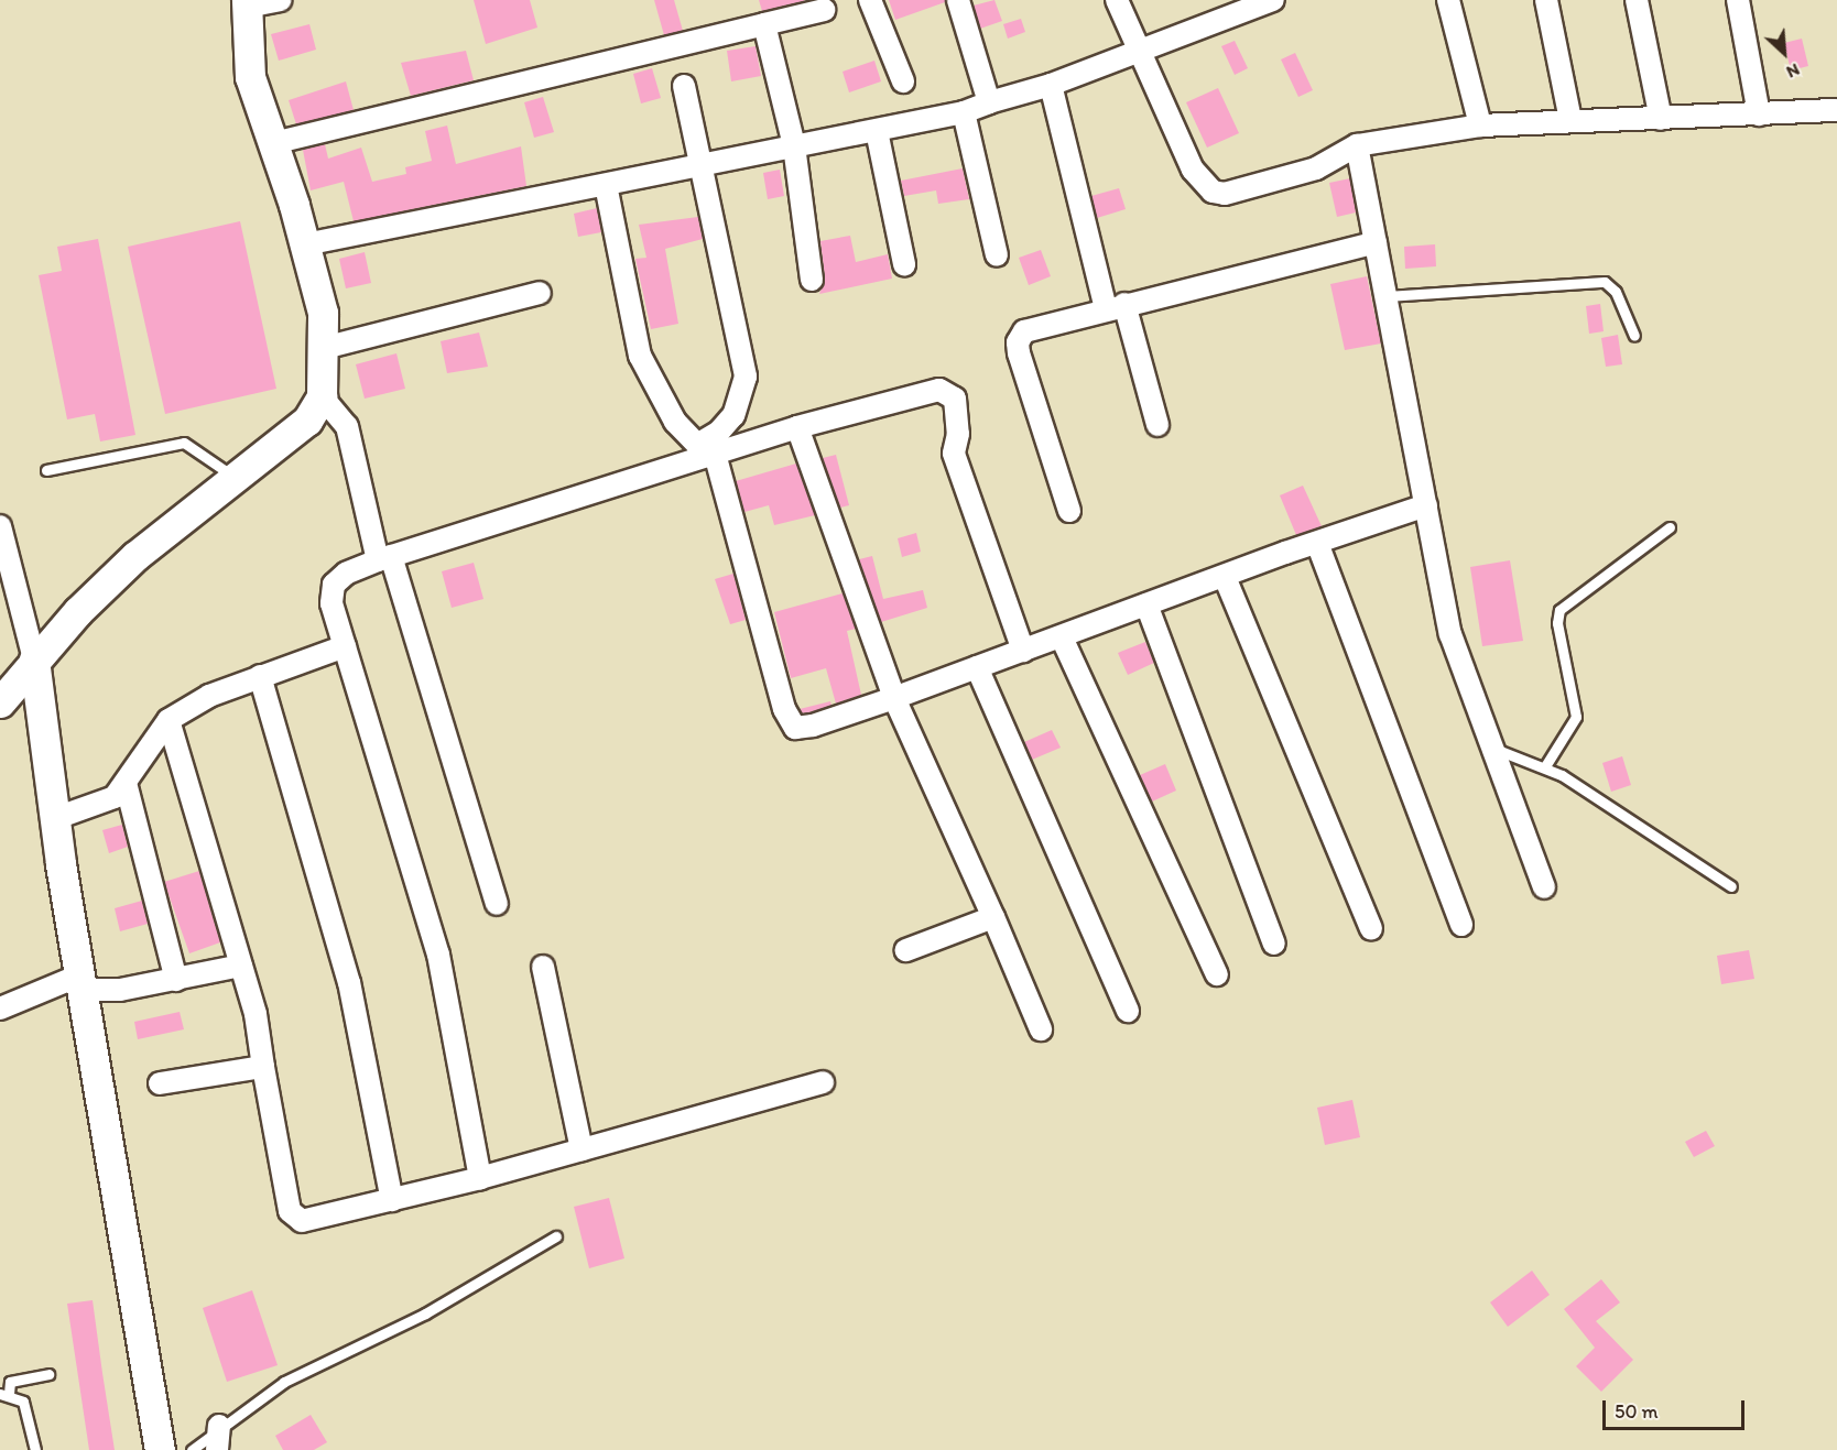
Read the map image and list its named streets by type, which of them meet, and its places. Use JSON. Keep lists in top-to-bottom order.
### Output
{
  "scale_bar": "50 m",
  "north": "bottom right"
}
